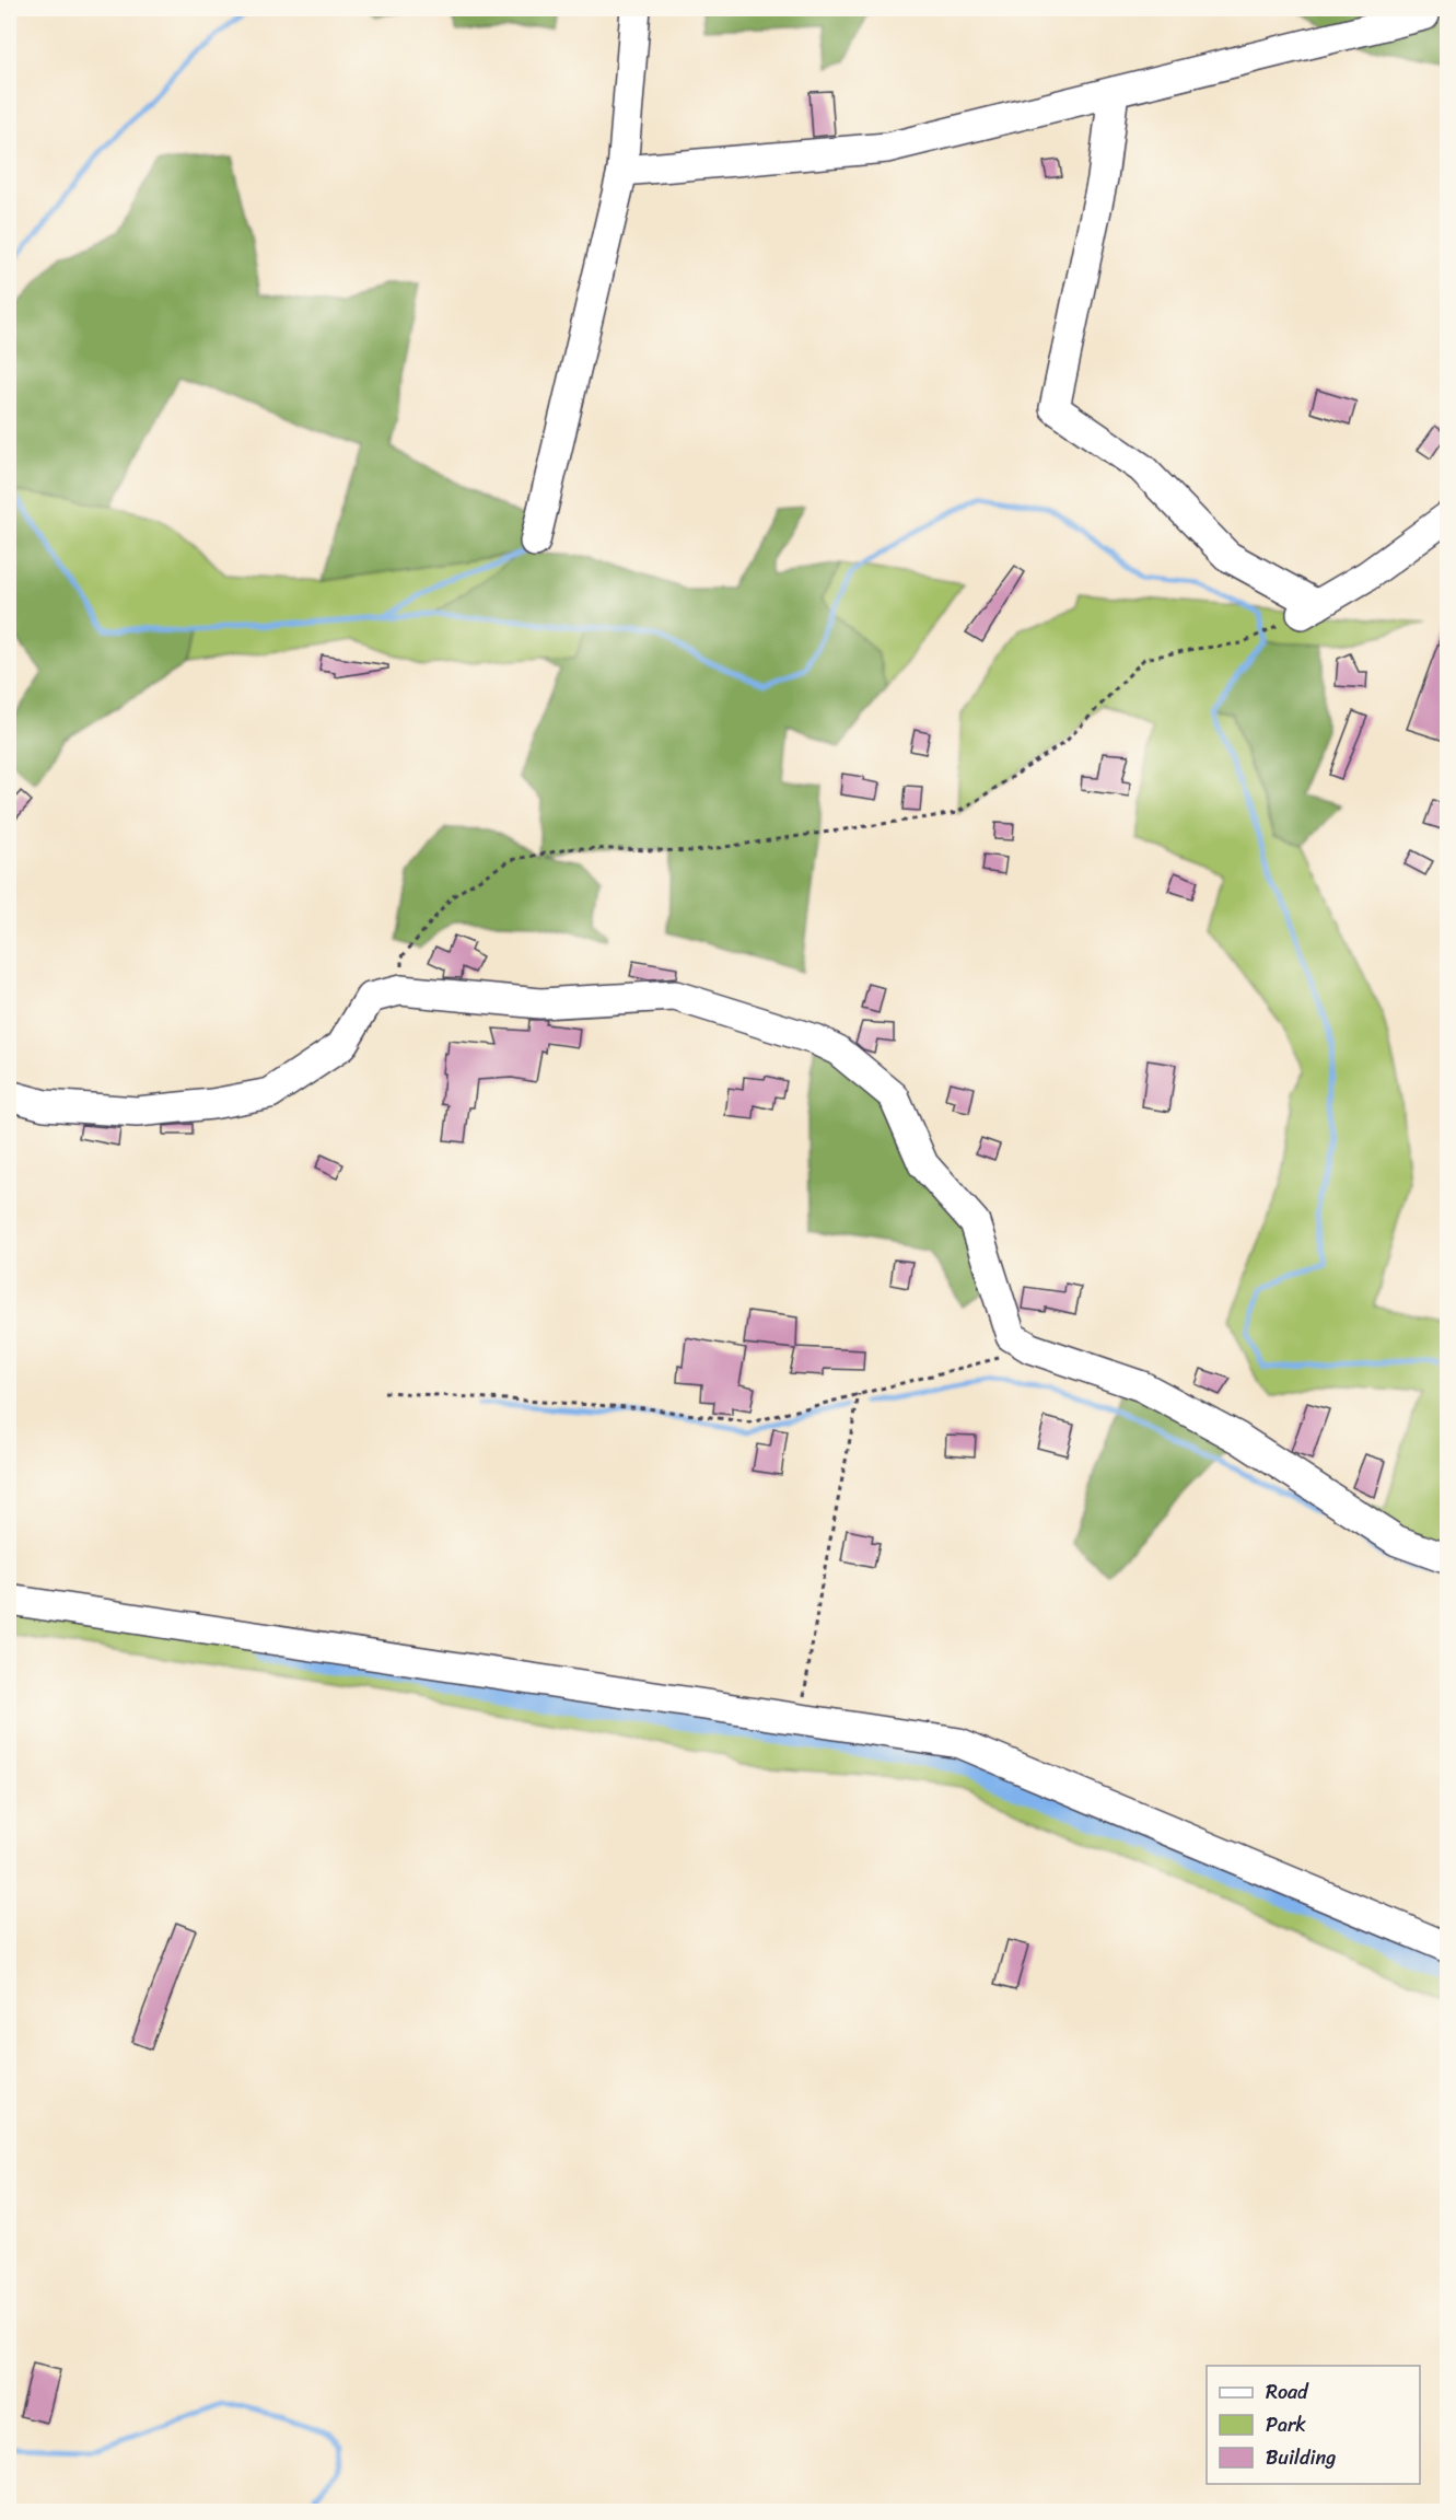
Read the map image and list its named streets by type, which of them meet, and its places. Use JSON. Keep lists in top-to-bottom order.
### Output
{
  "legend": ["Road", "Park", "Building"]
}
